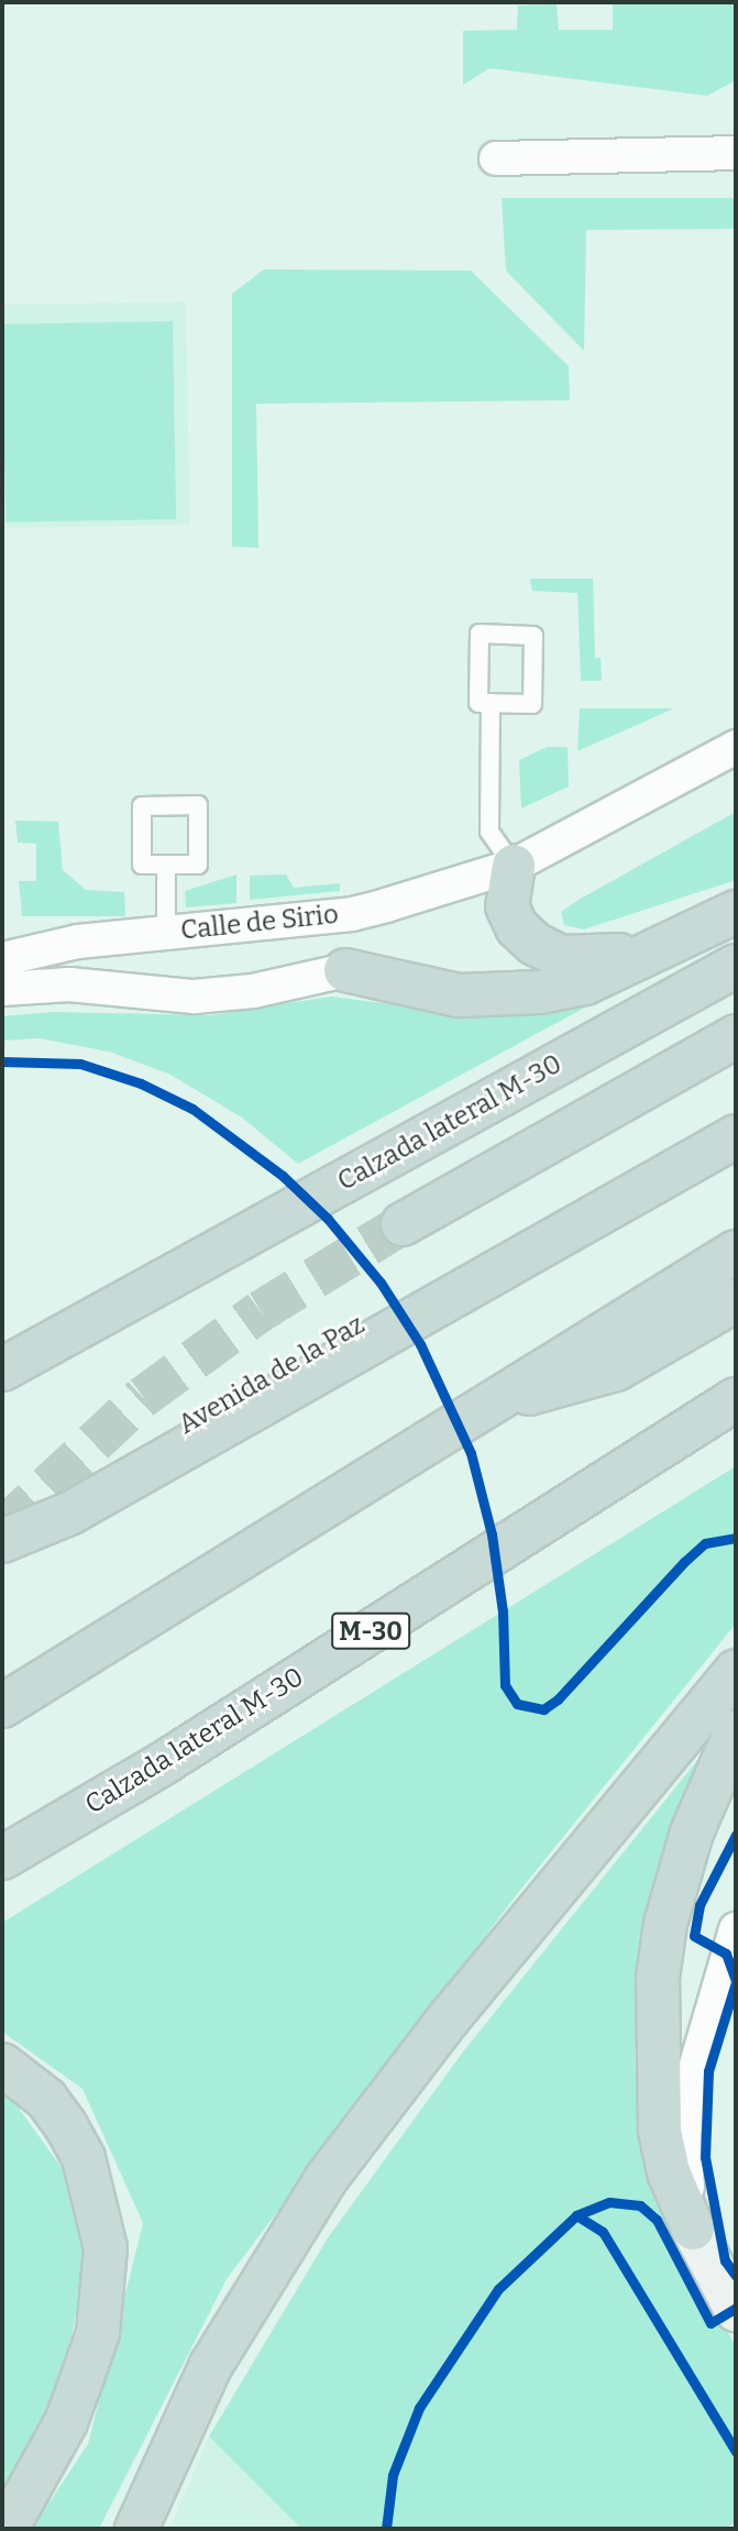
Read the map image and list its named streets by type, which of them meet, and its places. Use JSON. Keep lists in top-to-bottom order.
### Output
{
  "streets": {
    "highway": ["Calzada lateral M-30", "Avenida de la Paz", "M-30"],
    "street": ["Calle de Sirio"]
  }
}
